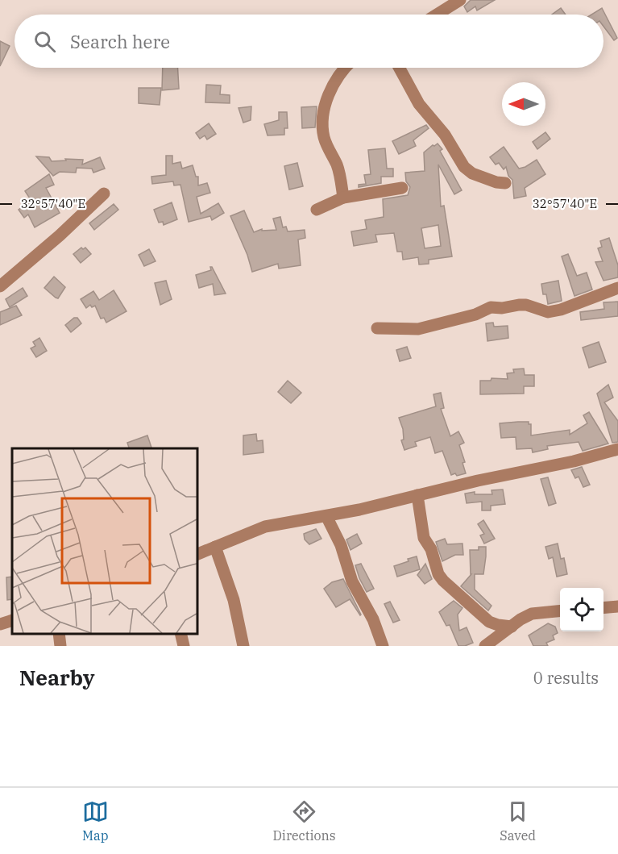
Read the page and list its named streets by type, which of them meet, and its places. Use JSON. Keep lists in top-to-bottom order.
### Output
{
  "north": "left",
  "page": {
    "search": "Search here",
    "heading": ["Nearby", "0 results"],
    "nav": ["Map", "Directions", "Saved"]
  },
  "coordinates": ["32°57'40\"E"]
}
